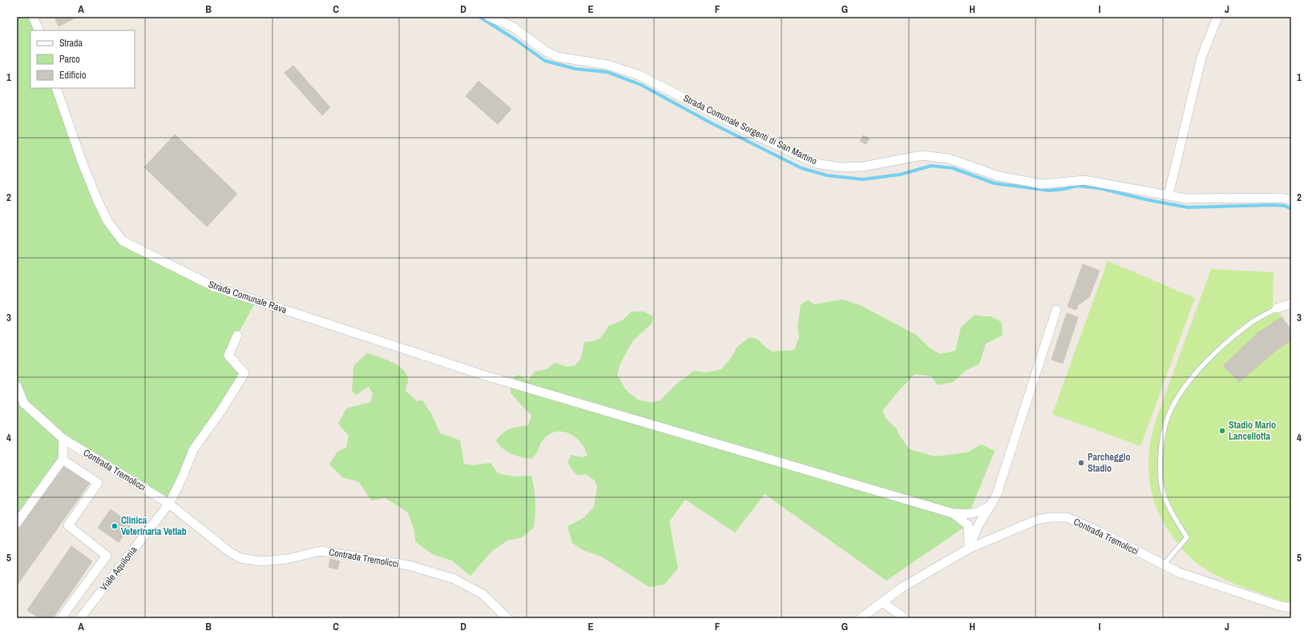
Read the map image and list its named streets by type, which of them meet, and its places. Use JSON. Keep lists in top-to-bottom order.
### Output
{
  "streets": {
    "street": [
      "Strada Comunale Sorgenti di San Martino",
      "Strada Comunale Rava",
      "Contrada Tremolicci",
      "Viale Aquilonia"
    ]
  },
  "crossings": [
    ["Contrada Tremolicci", "Viale Aquilonia"]
  ],
  "places": ["Stadio Mario Lancellotta", "Parcheggio Stadio", "Clinica Veterinaria Vetlab"],
  "legend": ["Strada", "Parco", "Edificio"],
  "grid": {
    "columns": [
      "A",
      "B",
      "C",
      "D",
      "E",
      "F",
      "G",
      "H",
      "I",
      "J"
    ],
    "rows": [
      "1",
      "2",
      "3",
      "4",
      "5"
    ]
  }
}
